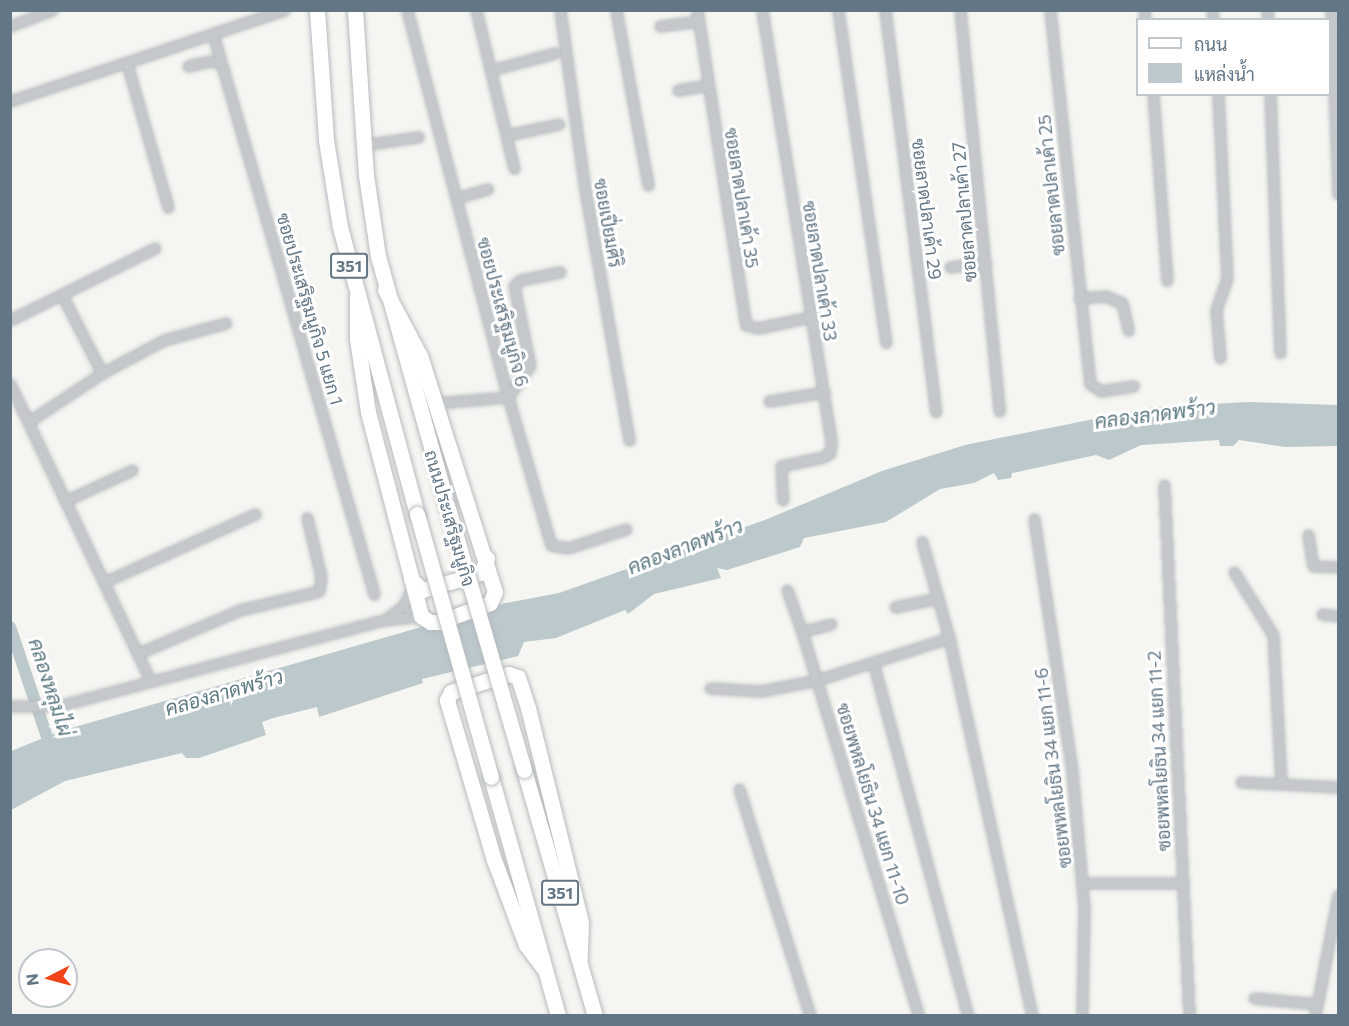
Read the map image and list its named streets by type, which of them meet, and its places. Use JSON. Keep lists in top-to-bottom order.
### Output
{
  "streets": {
    "main road": ["351", "ถนนประเสริฐมนูกิจ"],
    "street": [
      "ซอยลาดปลาเค้า 25",
      "ซอยลาดปลาเค้า 35",
      "ซอยลาดปลาเค้า 29",
      "ซอยลาดปลาเค้า 27",
      "ซอยเปี่ยมศิริ",
      "ซอยลาดปลาเค้า 33",
      "ซอยประเสริฐมนูกิจ 5 แยก 1",
      "ซอยประเสริฐมนูกิจ 6",
      "ซอยพหลโยธิน 34 แยก 11-2",
      "ซอยพหลโยธิน 34 แยก 11-6",
      "ซอยพหลโยธิน 34 แยก 11-10"
    ]
  },
  "crossings": [
    ["ซอยลาดปลาเค้า 35", "ซอยลาดปลาเค้า 33"]
  ],
  "water": ["คลองลาดพร้าว", "คลองหลุมไผ่"],
  "legend": ["ถนน", "แหล่งน้ำ"],
  "north": "left"
}
